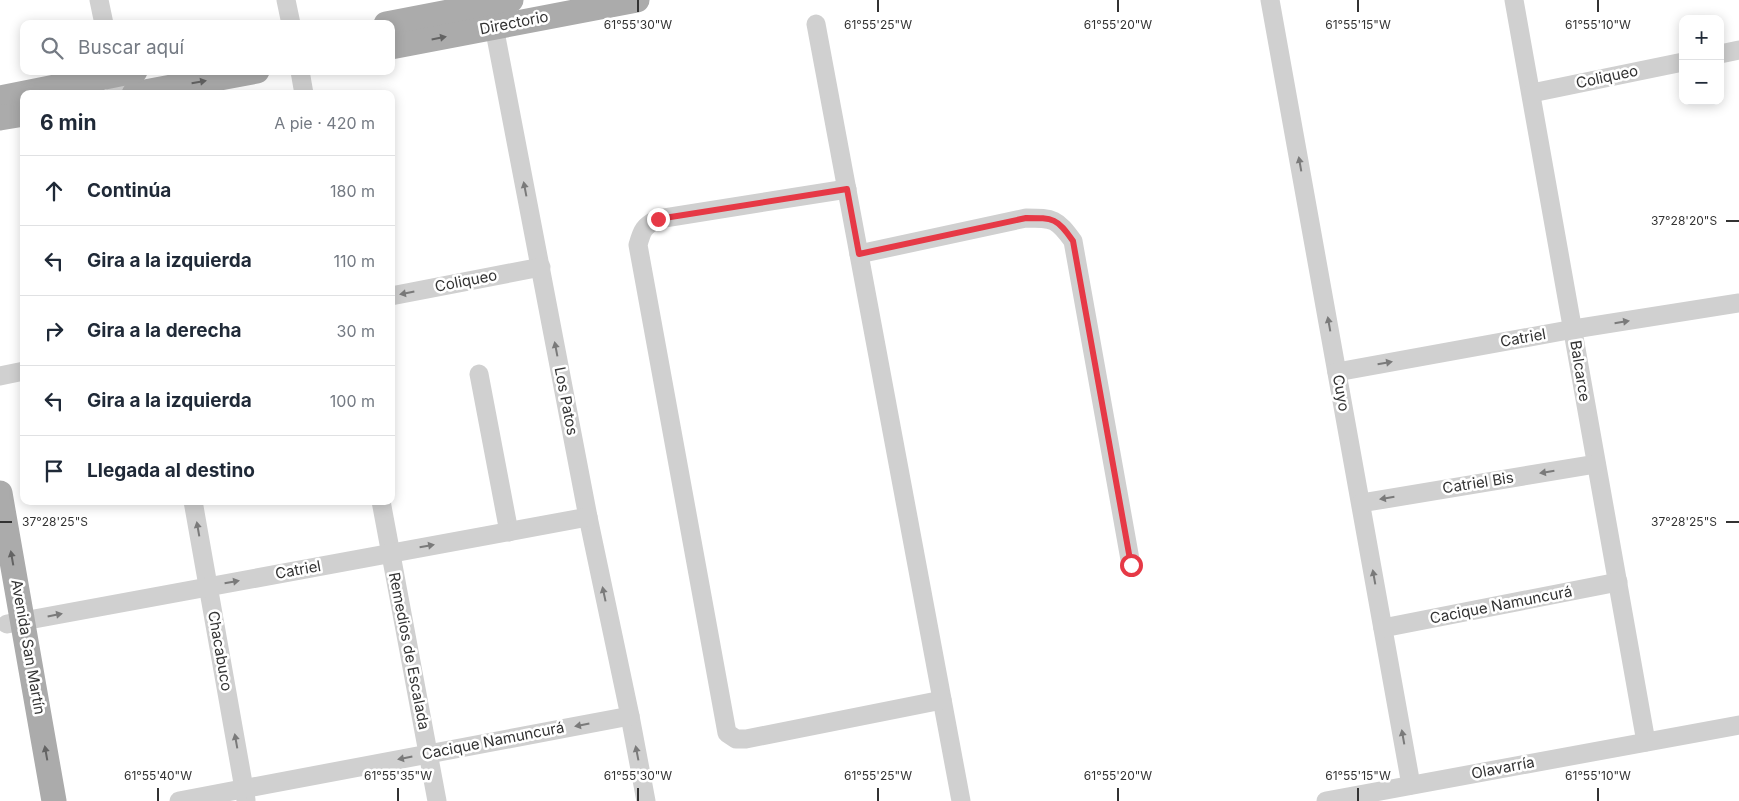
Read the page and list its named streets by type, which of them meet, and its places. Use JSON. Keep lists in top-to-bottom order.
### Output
{
  "streets": {
    "main road": ["Directorio", "Avenida San Martín"],
    "street": [
      "Coliqueo",
      "Catriel",
      "Balcarce",
      "Cuyo",
      "Los Patos",
      "Catriel Bis",
      "Cacique Namuncurá",
      "Chacabuco",
      "Remedios de Escalada",
      "Olavarría"
    ]
  },
  "crossings": [
    ["Directorio", "Los Patos"],
    ["Coliqueo", "Balcarce"],
    ["Coliqueo", "Los Patos"],
    ["Catriel", "Balcarce"],
    ["Catriel", "Cuyo"],
    ["Catriel", "Los Patos"],
    ["Catriel", "Avenida San Martín"],
    ["Catriel", "Chacabuco"],
    ["Catriel", "Remedios de Escalada"],
    ["Balcarce", "Catriel Bis"],
    ["Balcarce", "Cacique Namuncurá"],
    ["Balcarce", "Olavarría"],
    ["Cuyo", "Catriel Bis"],
    ["Cuyo", "Cacique Namuncurá"],
    ["Cuyo", "Olavarría"],
    ["Los Patos", "Cacique Namuncurá"],
    ["Cacique Namuncurá", "Chacabuco"],
    ["Cacique Namuncurá", "Remedios de Escalada"]
  ],
  "one_way": [
    "Coliqueo",
    "Catriel",
    "Cuyo",
    "Los Patos",
    "Catriel Bis",
    "Cacique Namuncurá",
    "Chacabuco"
  ],
  "page": {
    "map_buttons": ["+", "−"],
    "search": "Buscar aquí",
    "heading": ["6 min", "A pie · 420 m"],
    "list": [
      ["Continúa", "180 m"],
      ["Gira a la izquierda", "110 m"],
      ["Gira a la derecha", "30 m"],
      ["Gira a la izquierda", "100 m"],
      "Llegada al destino"
    ]
  },
  "coordinates": [
    "61°55'30\"W",
    "61°55'25\"W",
    "61°55'20\"W",
    "61°55'15\"W",
    "61°55'10\"W",
    "37°28'20\"S",
    "37°28'25\"S",
    "61°55'40\"W",
    "61°55'35\"W"
  ]
}
